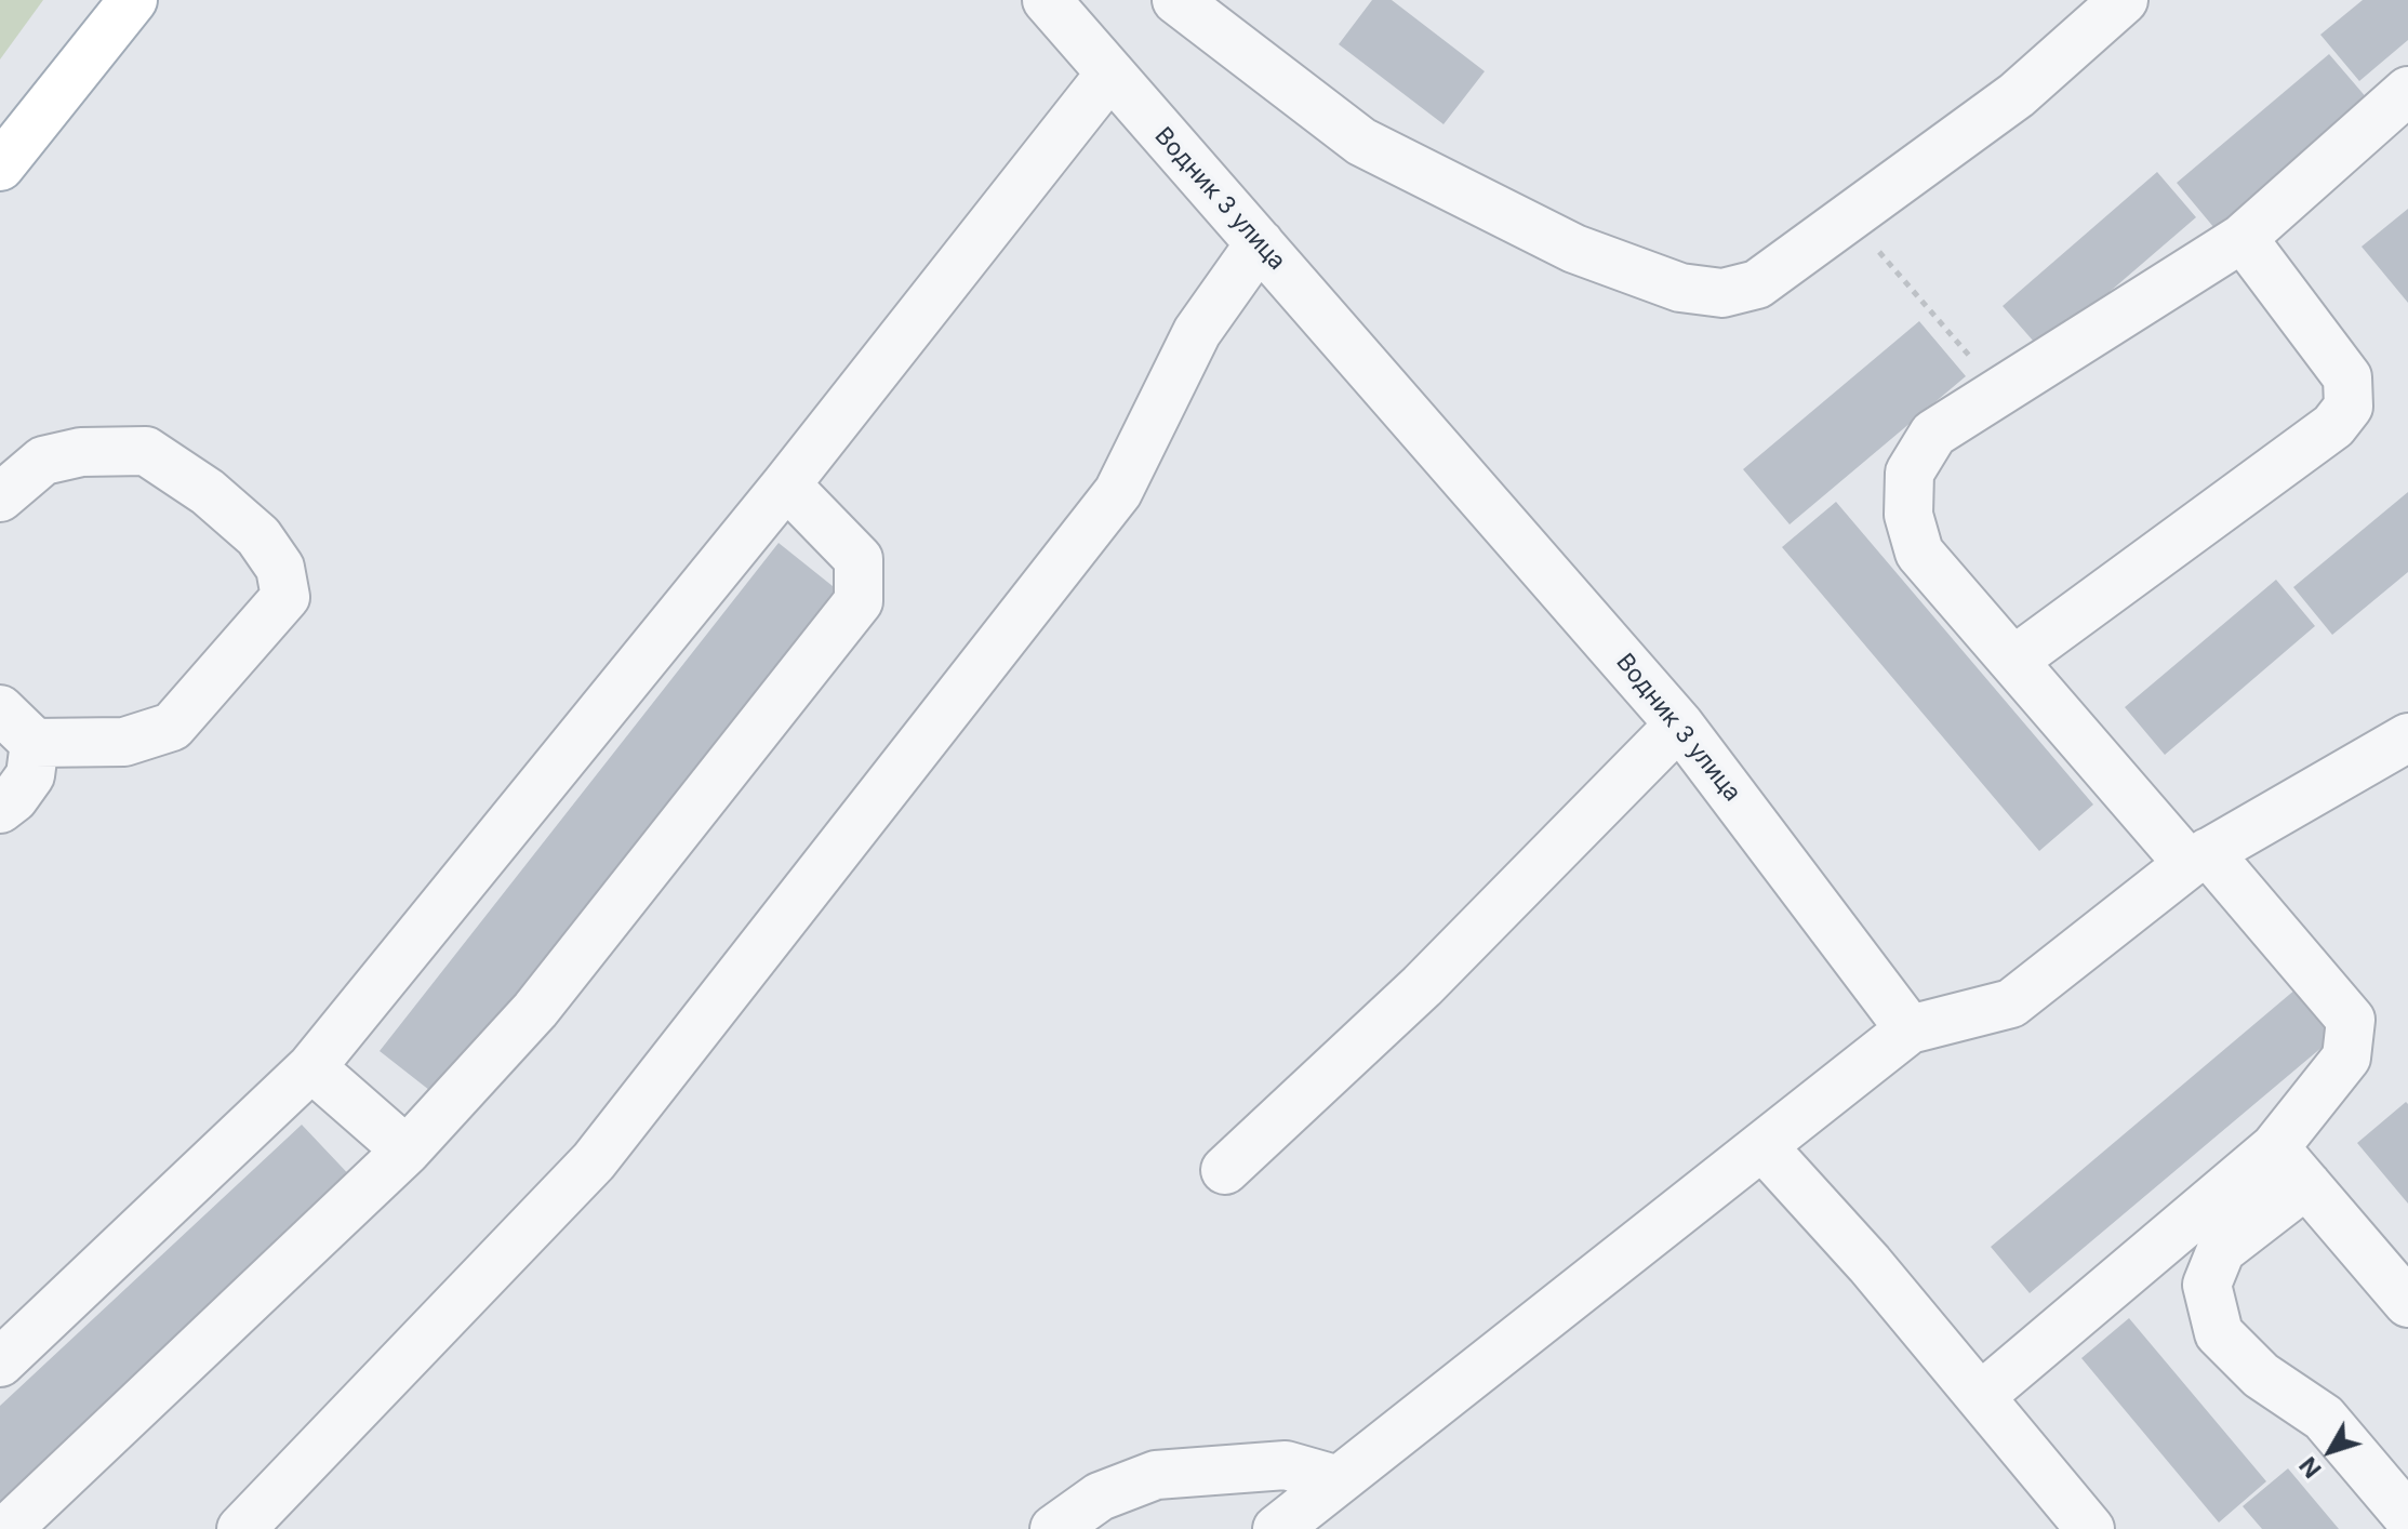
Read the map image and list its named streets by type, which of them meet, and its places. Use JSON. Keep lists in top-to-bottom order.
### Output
{
  "streets": {
    "street": ["Водник 3 улица"]
  },
  "north": "bottom left"
}
